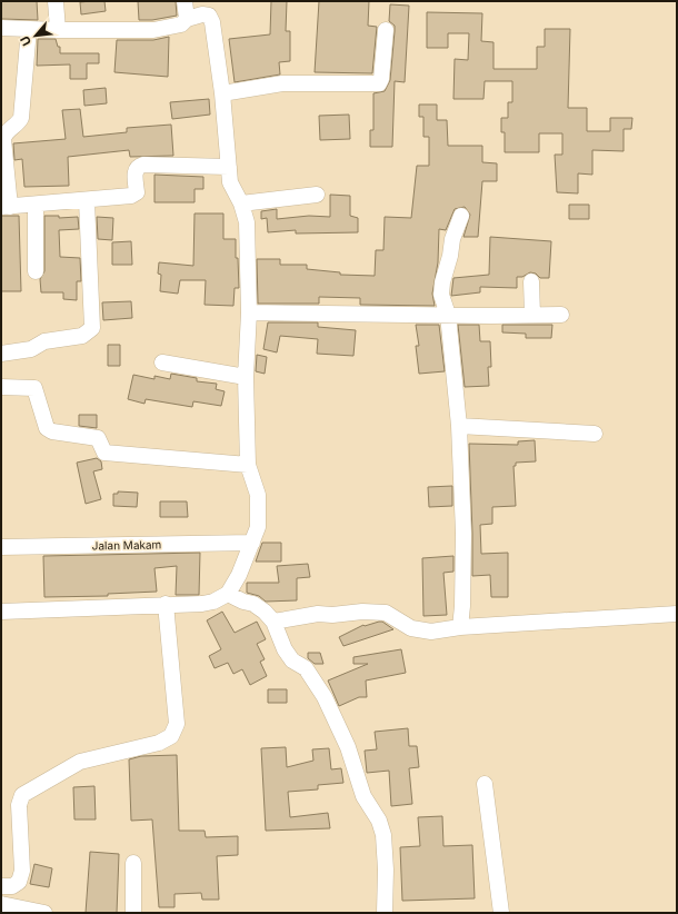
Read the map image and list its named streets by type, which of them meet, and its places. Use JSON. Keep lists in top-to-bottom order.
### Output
{
  "streets": {
    "street": ["Jalan Makam"]
  },
  "north": "bottom left"
}
